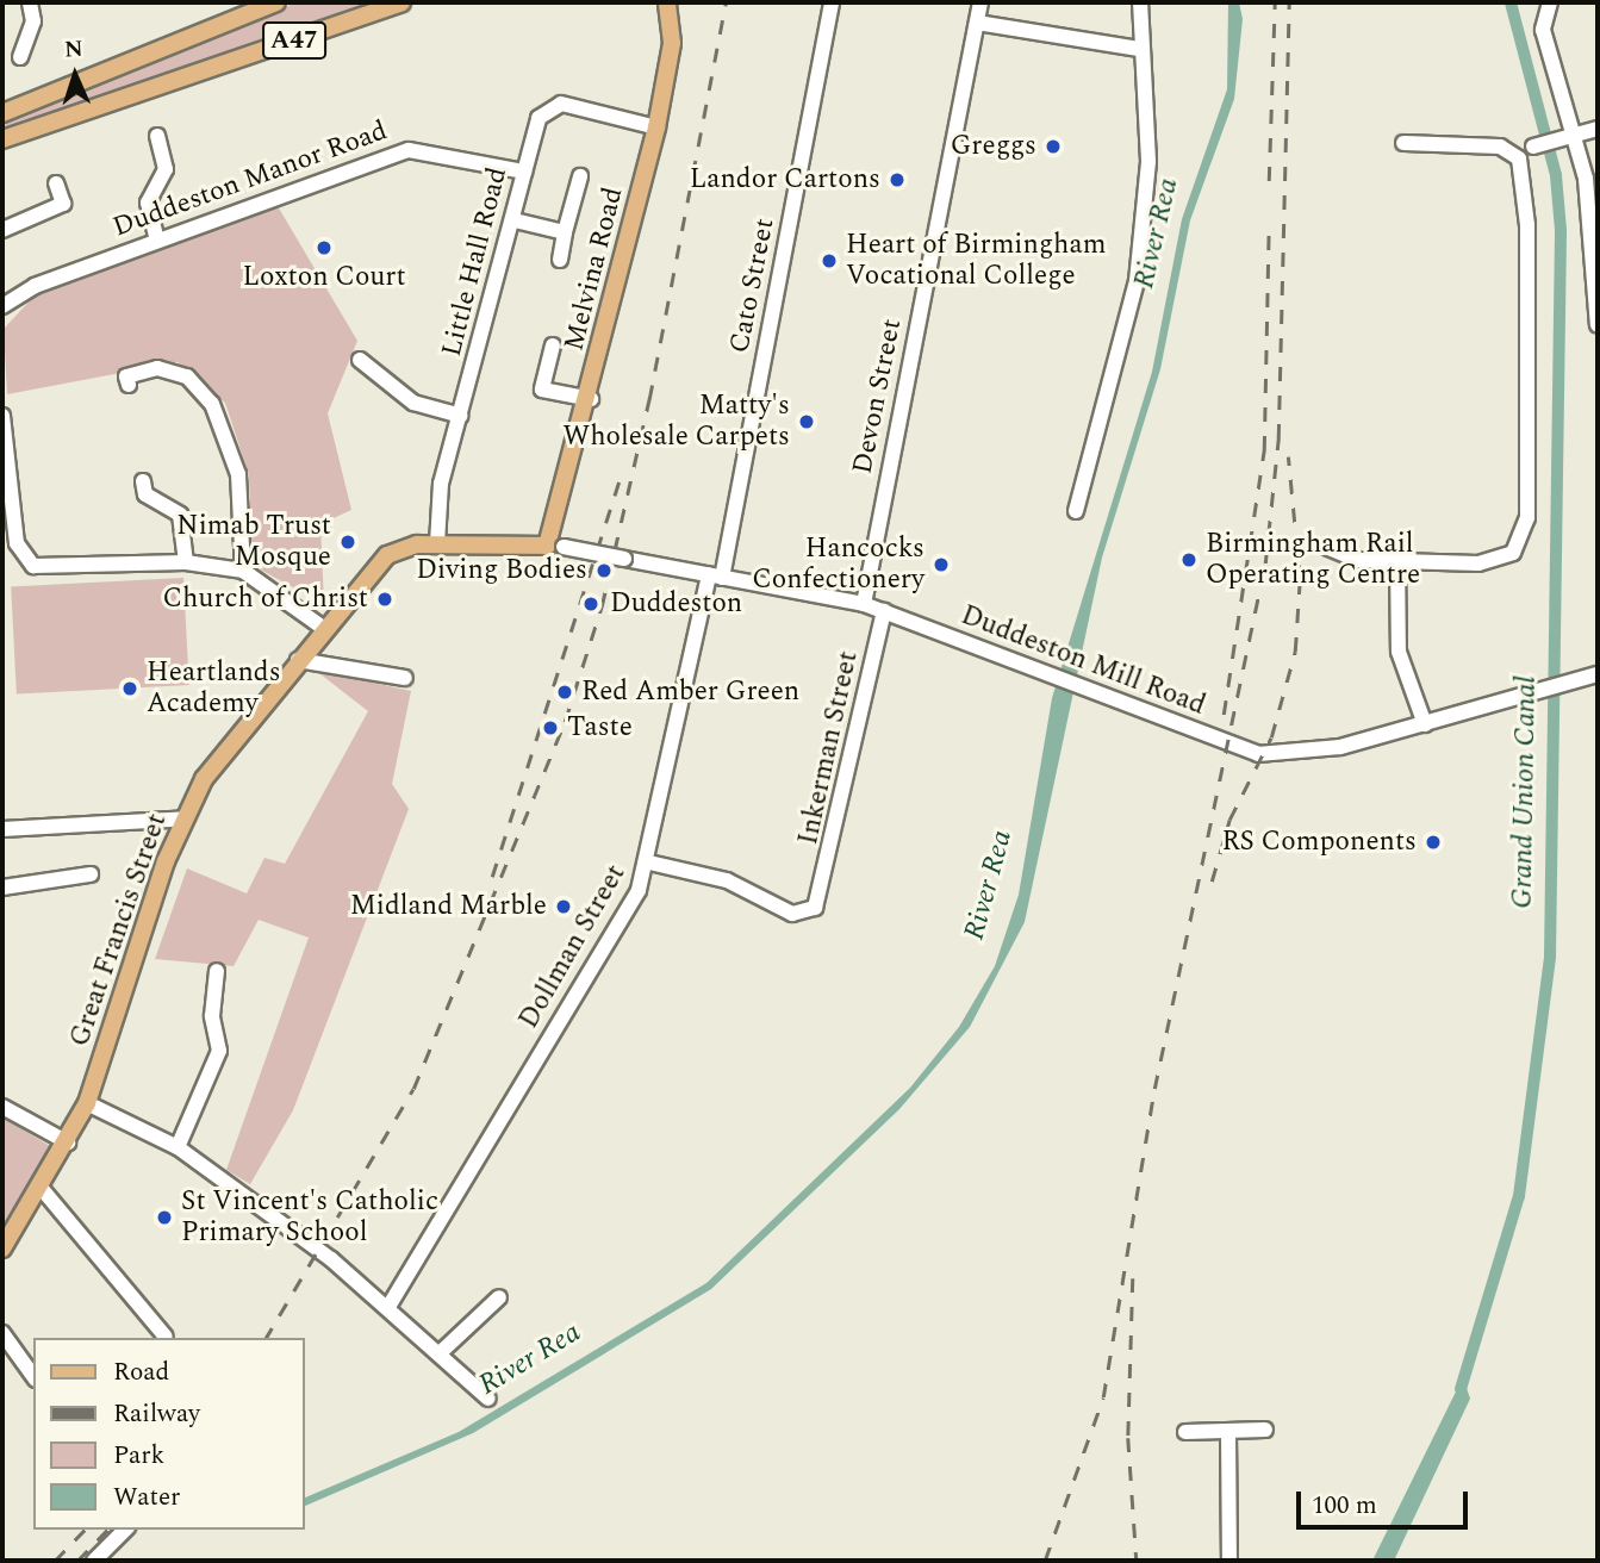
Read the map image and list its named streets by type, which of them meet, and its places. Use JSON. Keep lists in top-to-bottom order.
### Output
{
  "streets": {
    "main road": ["A47", "Melvina Road", "Great Francis Street"],
    "street": [
      "Duddeston Manor Road",
      "Little Hall Road",
      "Cato Street",
      "Devon Street",
      "Duddeston Mill Road",
      "Inkerman Street",
      "Dollman Street"
    ]
  },
  "crossings": [
    ["Duddeston Manor Road", "Little Hall Road"],
    ["Little Hall Road", "Melvina Road"],
    ["Little Hall Road", "Great Francis Street"],
    ["Melvina Road", "Duddeston Mill Road"],
    ["Melvina Road", "Great Francis Street"],
    ["Cato Street", "Duddeston Mill Road"],
    ["Cato Street", "Dollman Street"],
    ["Devon Street", "Duddeston Mill Road"],
    ["Duddeston Mill Road", "Inkerman Street"],
    ["Duddeston Mill Road", "Great Francis Street"],
    ["Duddeston Mill Road", "Dollman Street"],
    ["Inkerman Street", "Dollman Street"]
  ],
  "water": ["River Rea", "Grand Union Canal"],
  "places": [
    "Greggs",
    "Landor Cartons",
    "Loxton Court",
    "Heart of Birmingham Vocational College",
    "Matty's Wholesale Carpets",
    "Nimab Trust Mosque",
    "Birmingham Rail Operating Centre",
    "Hancocks Confectionery",
    "Diving Bodies",
    "Church of Christ",
    "Duddeston",
    "Heartlands Academy",
    "Red Amber Green",
    "Taste",
    "RS Components",
    "Midland Marble",
    "St Vincent's Catholic Primary School"
  ],
  "legend": [
    "Road",
    "Railway",
    "Park",
    "Water"
  ],
  "scale_bar": "100 m",
  "north": "top"
}
